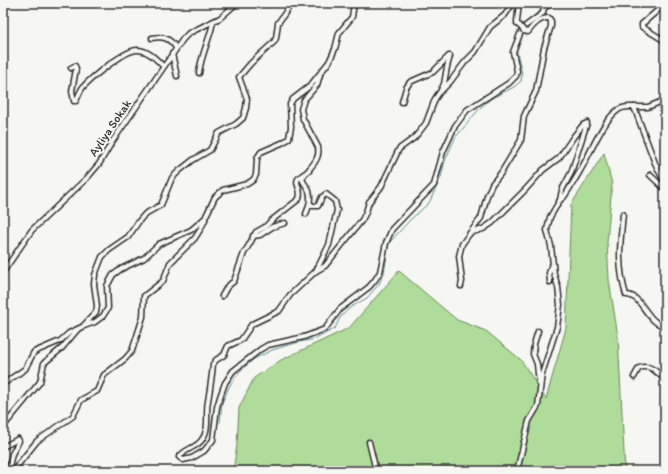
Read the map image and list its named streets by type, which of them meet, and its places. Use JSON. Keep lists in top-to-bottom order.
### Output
{
  "streets": {
    "street": ["Ayliya Sokak"]
  }
}
